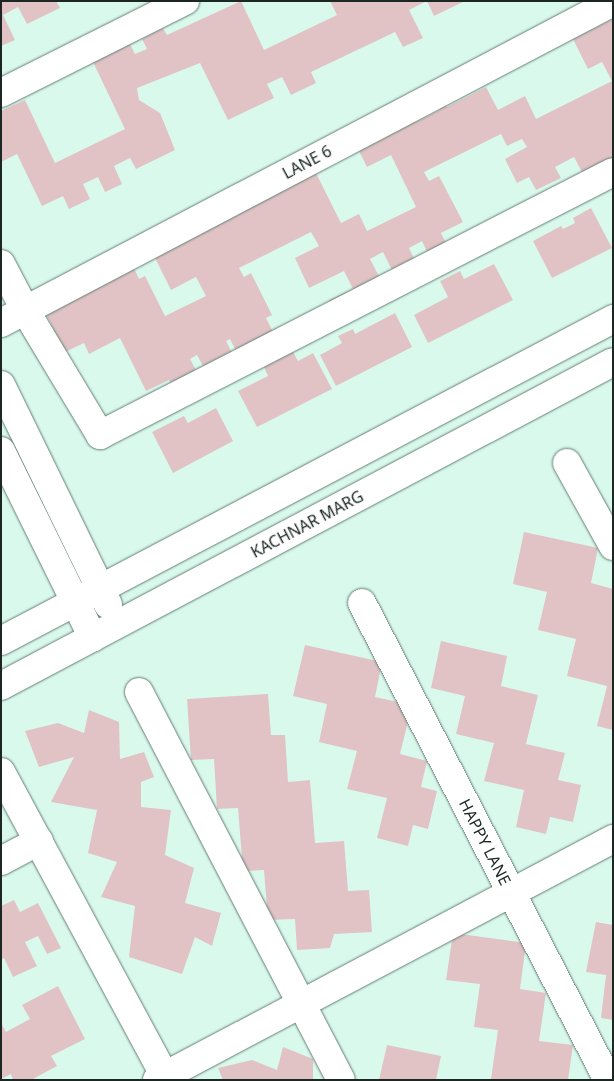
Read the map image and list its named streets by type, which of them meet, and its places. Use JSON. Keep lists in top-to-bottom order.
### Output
{
  "streets": {
    "street": ["LANE 6", "KACHNAR MARG", "HAPPY LANE"]
  }
}
